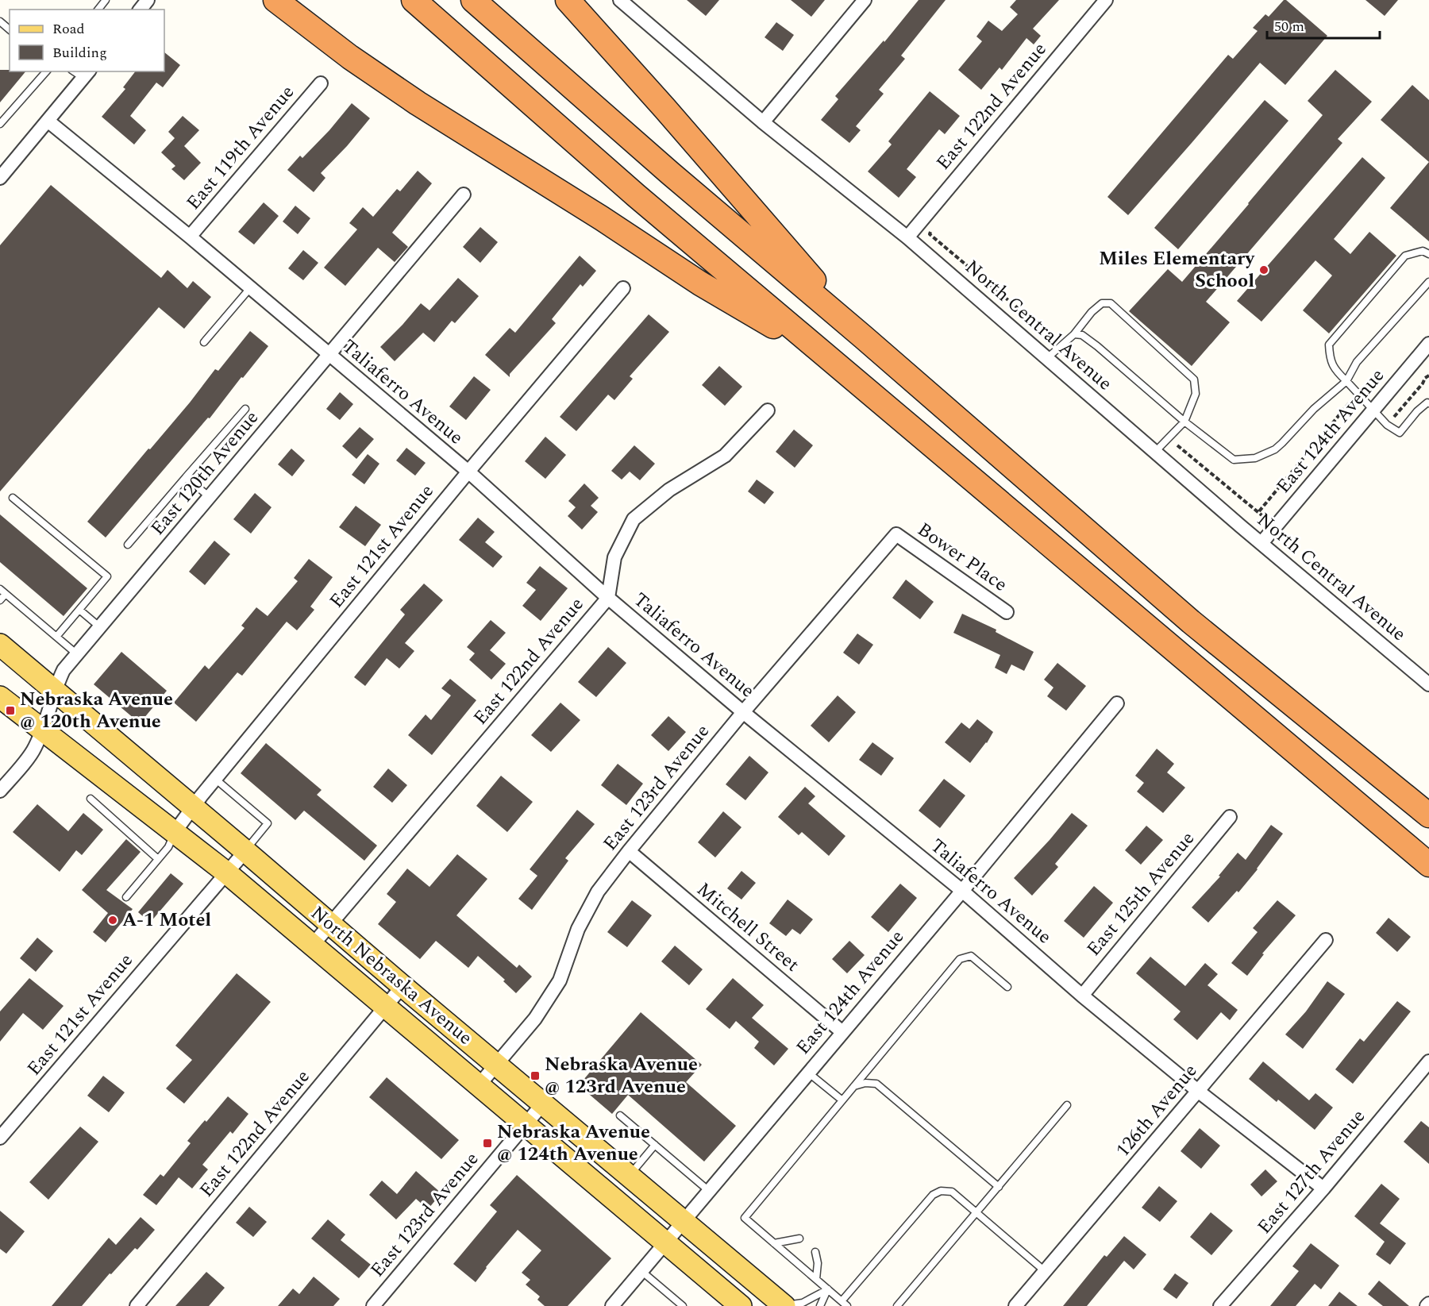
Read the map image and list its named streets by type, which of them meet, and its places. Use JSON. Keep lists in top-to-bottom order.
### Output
{
  "streets": {
    "main road": ["North Nebraska Avenue"],
    "street": [
      "East 122nd Avenue",
      "East 119th Avenue",
      "North Central Avenue",
      "Taliaferro Avenue",
      "East 124th Avenue",
      "East 120th Avenue",
      "East 121st Avenue",
      "Bower Place",
      "East 123rd Avenue",
      "East 125th Avenue",
      "Mitchell Street",
      "126th Avenue",
      "East 127th Avenue"
    ]
  },
  "crossings": [
    ["East 122nd Avenue", "North Central Avenue"],
    ["East 122nd Avenue", "Taliaferro Avenue"],
    ["East 122nd Avenue", "North Nebraska Avenue"],
    ["East 119th Avenue", "Taliaferro Avenue"],
    ["North Central Avenue", "East 124th Avenue"],
    ["Taliaferro Avenue", "East 124th Avenue"],
    ["Taliaferro Avenue", "East 120th Avenue"],
    ["Taliaferro Avenue", "East 121st Avenue"],
    ["Taliaferro Avenue", "East 123rd Avenue"],
    ["Taliaferro Avenue", "East 125th Avenue"],
    ["Taliaferro Avenue", "126th Avenue"],
    ["Taliaferro Avenue", "East 127th Avenue"],
    ["East 124th Avenue", "Mitchell Street"],
    ["East 124th Avenue", "North Nebraska Avenue"],
    ["East 120th Avenue", "North Nebraska Avenue"],
    ["East 121st Avenue", "North Nebraska Avenue"],
    ["Bower Place", "East 123rd Avenue"],
    ["East 123rd Avenue", "Mitchell Street"],
    ["East 123rd Avenue", "North Nebraska Avenue"]
  ],
  "places": {
    "other": ["Miles Elementary School", "A-1 Motel"],
    "transit": ["Nebraska Avenue @ 120th Avenue", "Nebraska Avenue @ 123rd Avenue", "Nebraska Avenue @ 124th Avenue"]
  },
  "legend": ["Road", "Building"],
  "scale_bar": "50 m"
}
